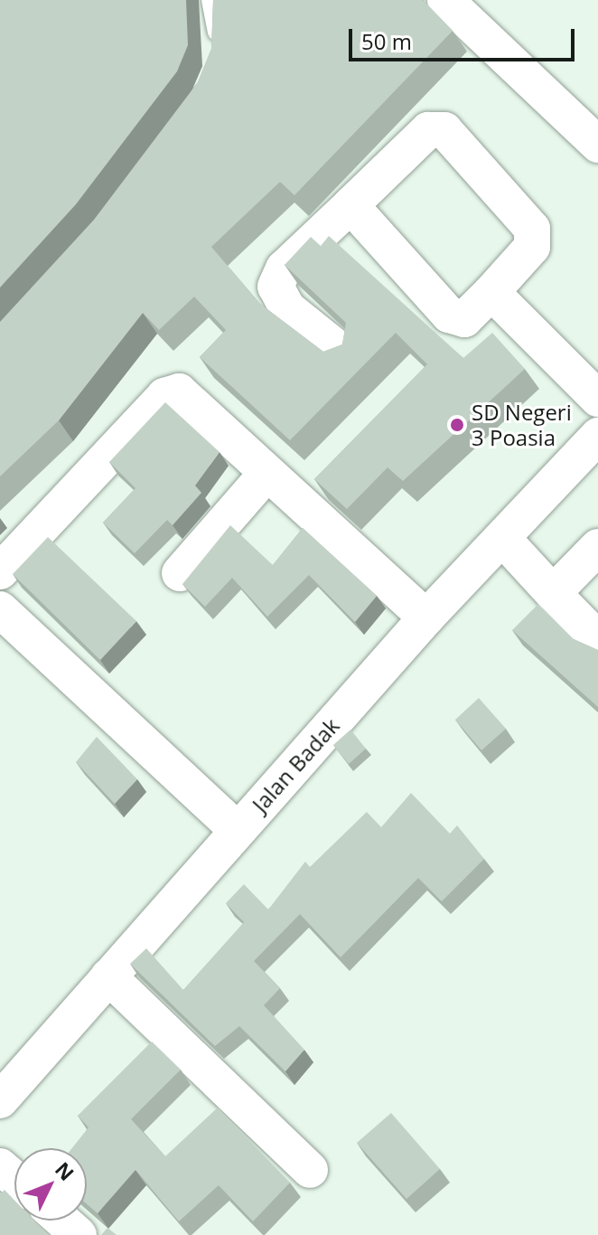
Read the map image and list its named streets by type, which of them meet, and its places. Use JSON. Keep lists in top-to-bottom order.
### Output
{
  "streets": {
    "street": ["Jalan Badak"]
  },
  "places": ["SD Negeri 3 Poasia"],
  "scale_bar": "50 m",
  "north": "top right"
}
